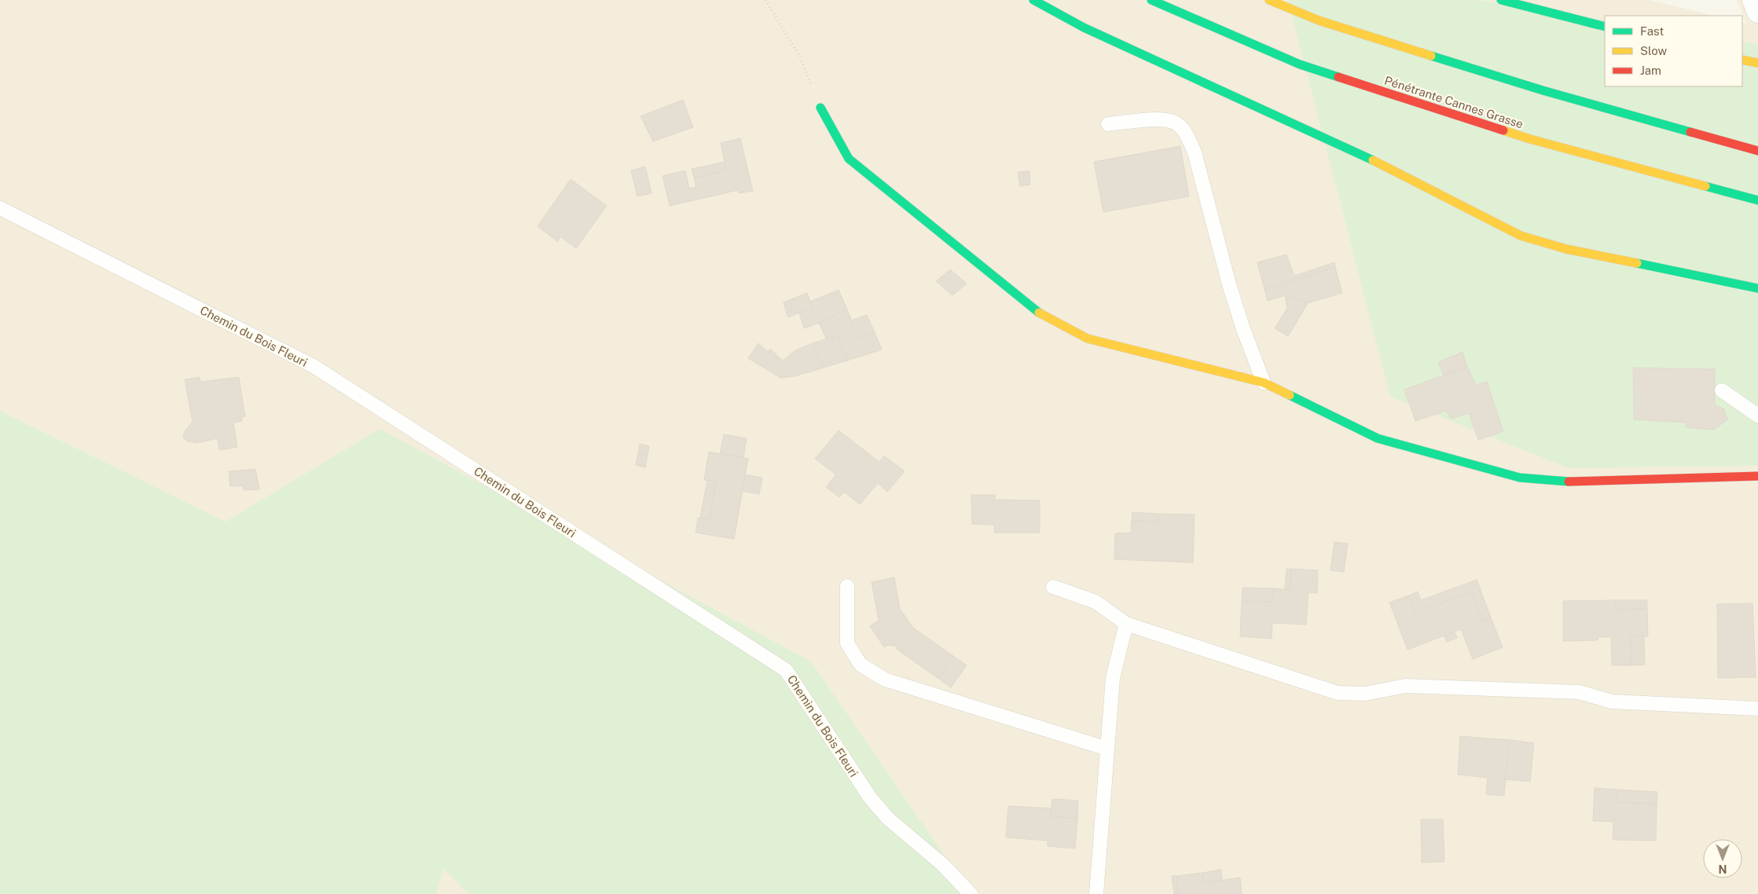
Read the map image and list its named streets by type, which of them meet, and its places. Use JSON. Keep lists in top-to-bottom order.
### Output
{
  "streets": {
    "main road": ["Pénétrante Cannes Grasse"],
    "lane": ["Chemin du Bois Fleuri"]
  },
  "legend": ["Fast", "Slow", "Jam"],
  "north": "bottom"
}
